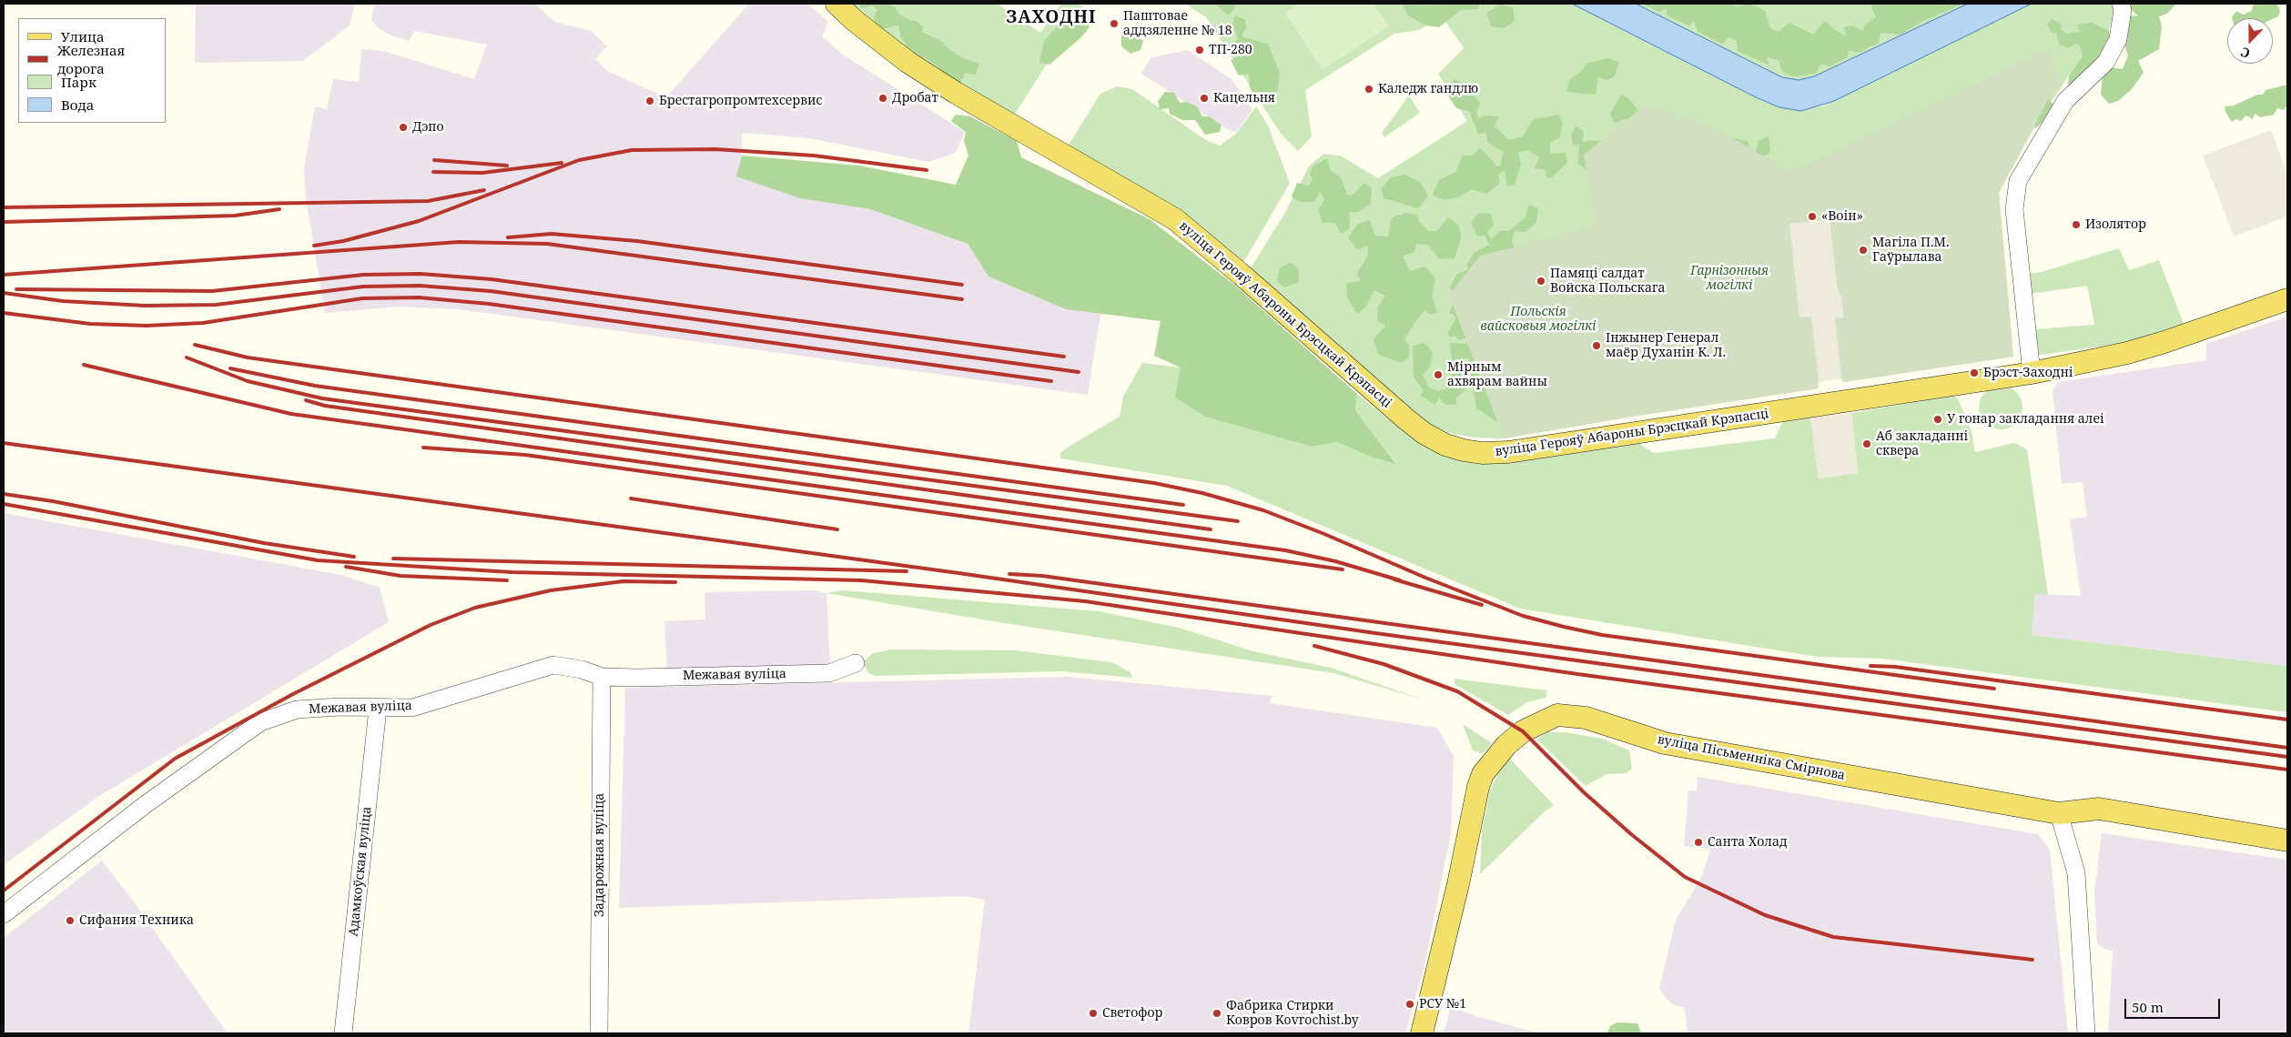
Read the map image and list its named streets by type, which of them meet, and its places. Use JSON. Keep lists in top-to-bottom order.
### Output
{
  "streets": {
    "main road": ["вуліца Герояў Абароны Брэсцкай Крэпасці", "вуліца Пісьменніка Смірнова"],
    "street": ["Межавая вуліца", "Задарожная вуліца", "Адамкоўская вуліца"]
  },
  "crossings": [
    ["Межавая вуліца", "Задарожная вуліца"],
    ["Межавая вуліца", "Адамкоўская вуліца"]
  ],
  "districts": ["ЗАХОДНІ"],
  "parks": ["Гарнізонныя могілкі", "Польскія вайсковыя могілкі"],
  "places": [
    "Паштовае аддзяленне № 18",
    "ТП-280",
    "Каледж гандлю",
    "Дробат",
    "Кацельня",
    "Брестагропромтехсервис",
    "Дэпо",
    "«Воін»",
    "Изолятор",
    "Магіла П.М. Гаўрылава",
    "Памяці салдат Войска Польскага",
    "Інжынер Генерал маёр Духанін К. Л.",
    "Брэст-Заходні",
    "Мірным ахвярам вайны",
    "У гонар закладання алеі",
    "Аб закладанні сквера",
    "Санта Холад",
    "Сифания Техника",
    "РСУ №1",
    "Светофор",
    "Фабрика Стирки Ковров Kovrochist.by"
  ],
  "legend": [
    "Улица",
    "Железная дорога",
    "Парк",
    "Вода"
  ],
  "scale_bar": "50 m",
  "north": "bottom"
}
